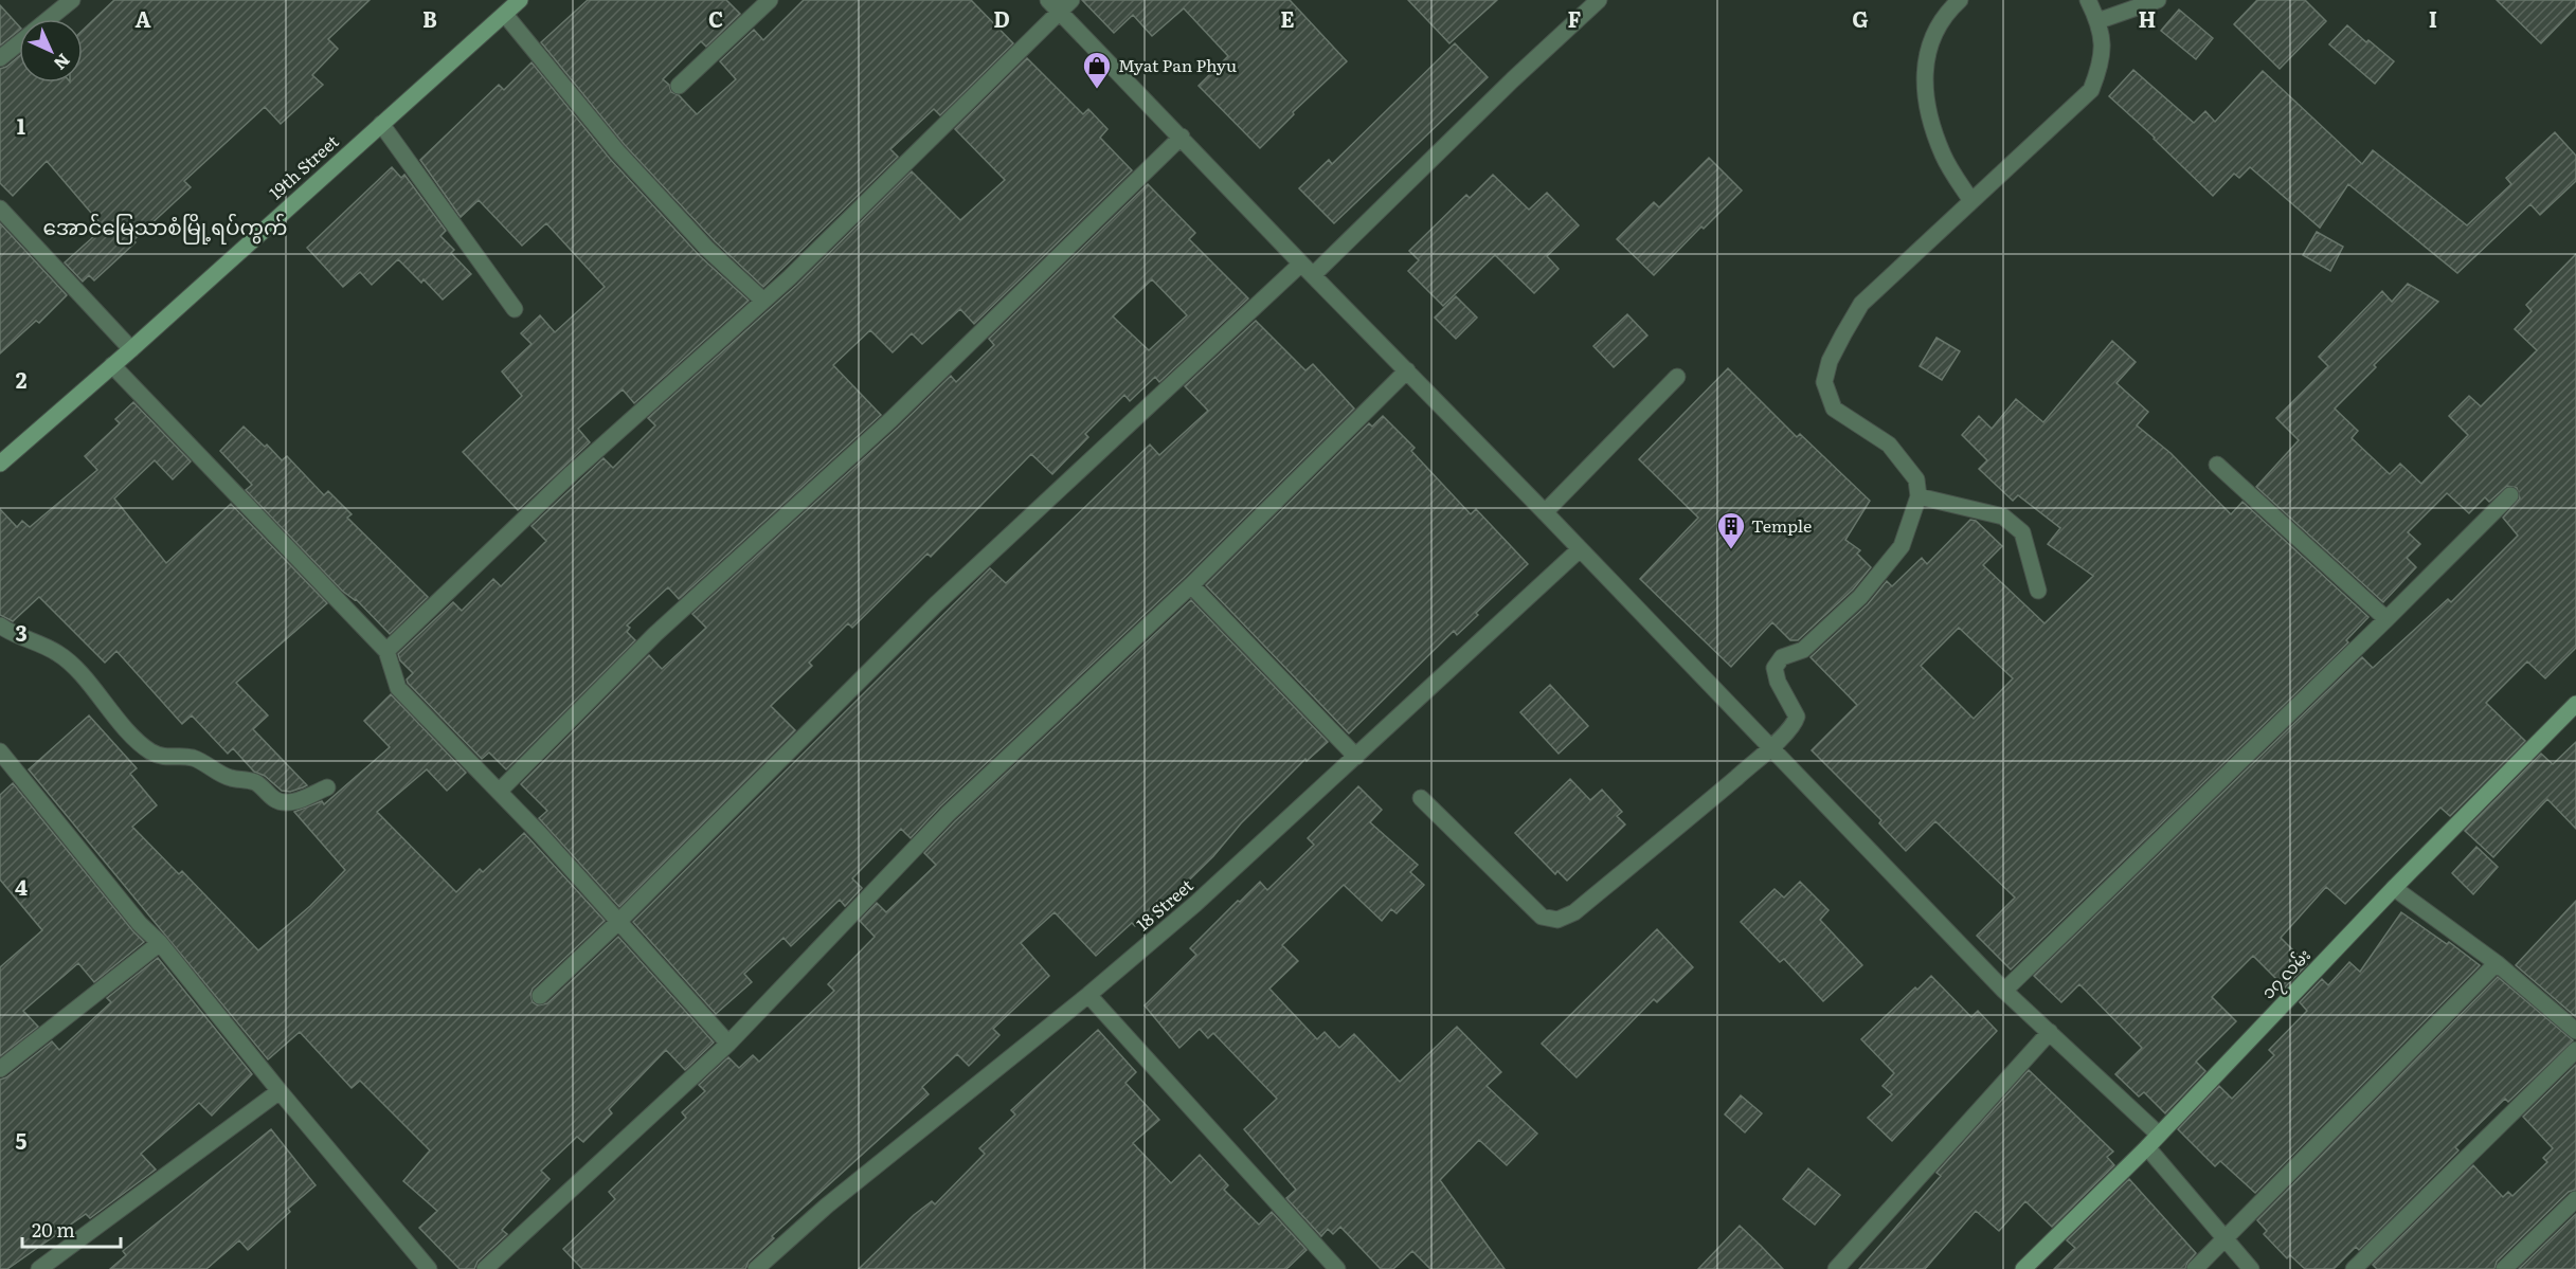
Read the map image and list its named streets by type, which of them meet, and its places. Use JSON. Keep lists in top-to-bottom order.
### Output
{
  "streets": {
    "street": ["19th Street", "18 Street", "၁၇ လမ်း"]
  },
  "districts": ["အောင်မြေသာစံမြို့ရပ်ကွက်"],
  "places": {
    "shop": ["Myat Pan Phyu"],
    "building": ["Temple"]
  },
  "scale_bar": "20 m",
  "north": "bottom right",
  "grid": {
    "columns": [
      "A",
      "B",
      "C",
      "D",
      "E",
      "F",
      "G",
      "H",
      "I"
    ],
    "rows": [
      "1",
      "2",
      "3",
      "4",
      "5"
    ]
  }
}
